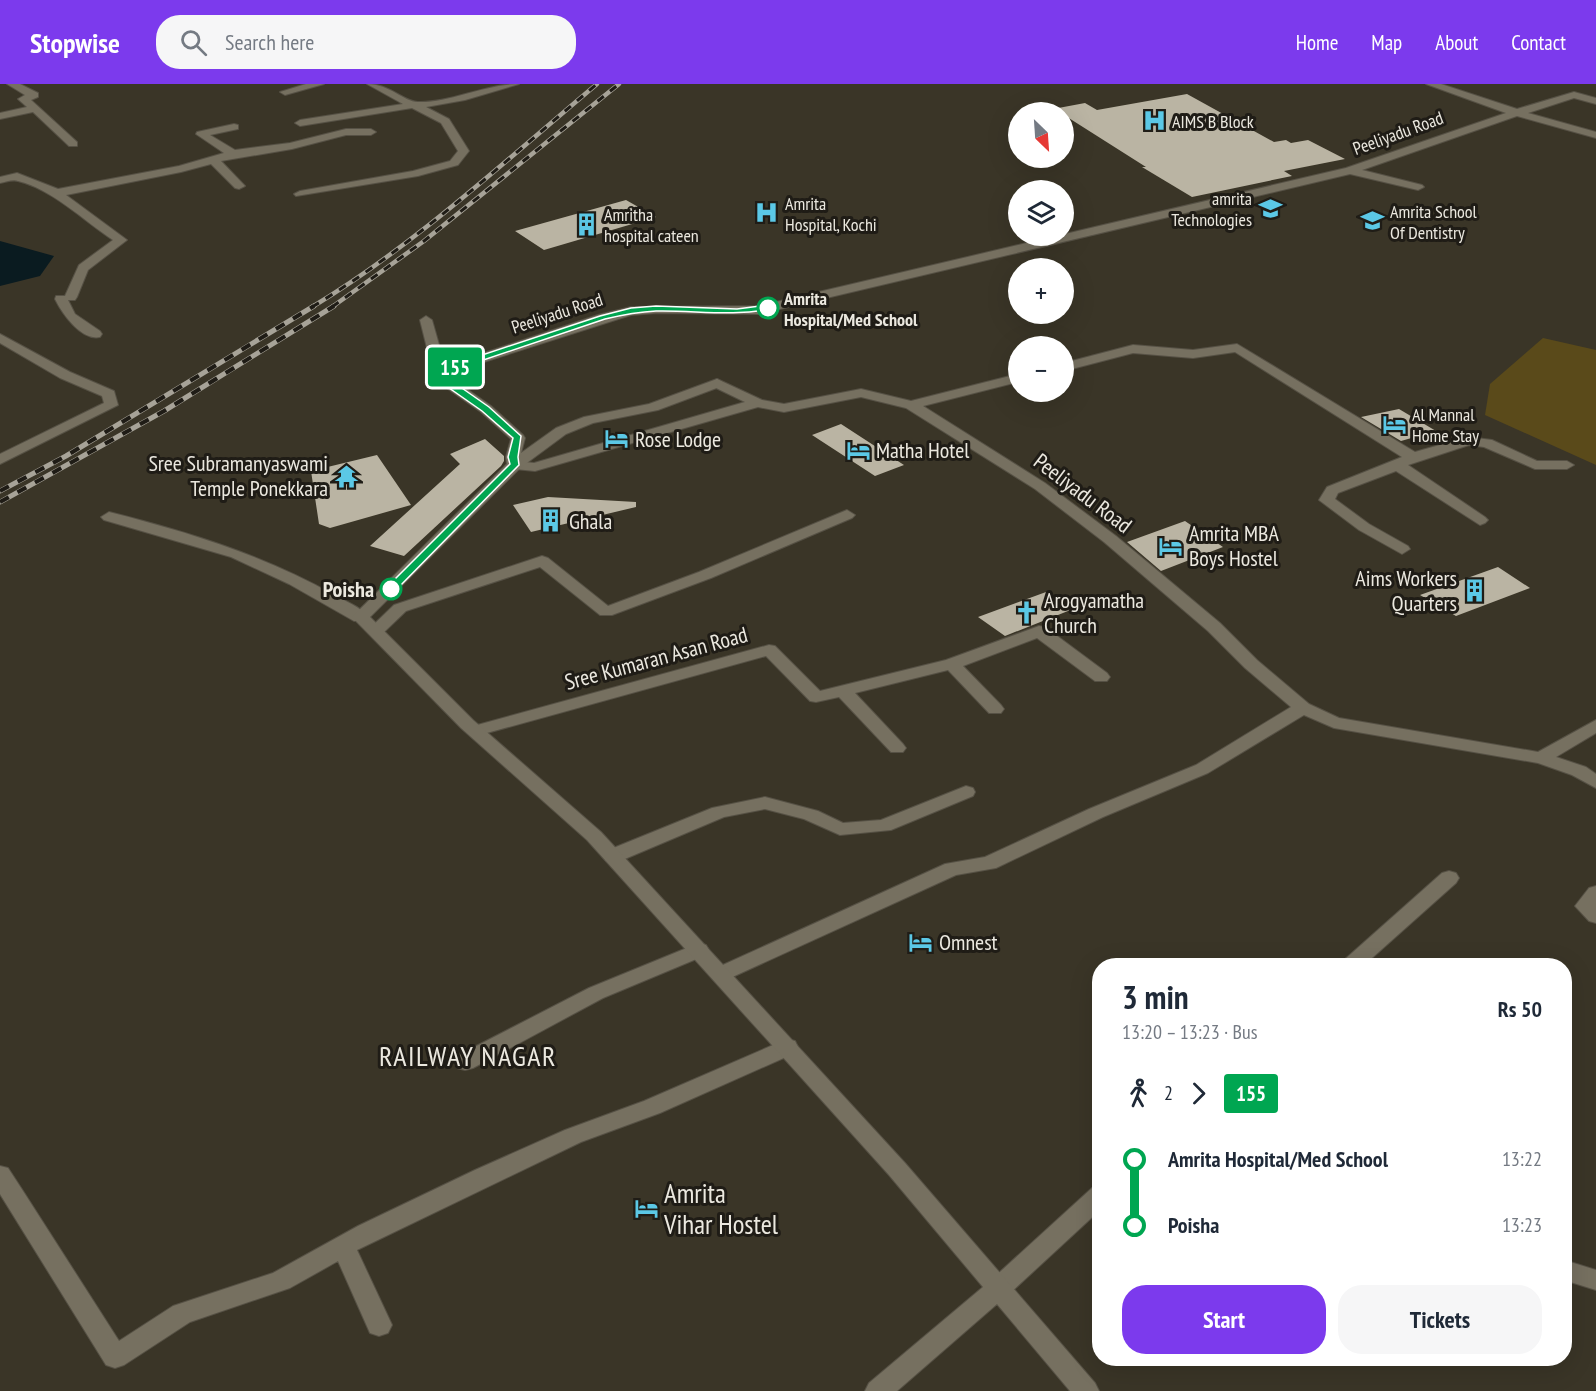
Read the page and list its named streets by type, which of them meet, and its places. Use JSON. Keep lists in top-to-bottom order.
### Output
{
  "streets": {
    "street": ["Peeliyadu Road", "Sree Kumaran Asan Road"]
  },
  "districts": ["RAILWAY NAGAR"],
  "places": {
    "hospital": ["AIMS B Block", "Amrita Hospital, Kochi"],
    "school or university": ["amrita Technologies", "Amrita School Of Dentistry"],
    "building": ["Amritha hospital cateen", "Ghala", "Aims Workers Quarters"],
    "other": ["Amrita Hospital/Med School", "Poisha"],
    "hotel": [
      "Al Mannal Home Stay",
      "Rose Lodge",
      "Matha Hotel",
      "Amrita MBA Boys Hostel",
      "Omnest",
      "Amrita Vihar Hostel"
    ],
    "temple": ["Sree Subramanyaswami Temple Ponekkara"],
    "church": ["Arogyamatha Church"]
  },
  "lines": ["bus line 155"],
  "north": "bottom right",
  "page": {
    "header": "Stopwise",
    "search": "Search here",
    "nav": [
      "Home",
      "Map",
      "About",
      "Contact"
    ],
    "on_map": "155",
    "map_buttons": ["+", "−"],
    "heading": ["3 min", "13:20 – 13:23 · Bus", "Rs 50"],
    "legs": ["2", "155"],
    "list": [
      {
        "name": "Amrita Hospital/Med School",
        "value": "13:22"
      },
      {
        "name": "Poisha",
        "value": "13:23"
      }
    ],
    "buttons": ["Start", "Tickets"]
  }
}
